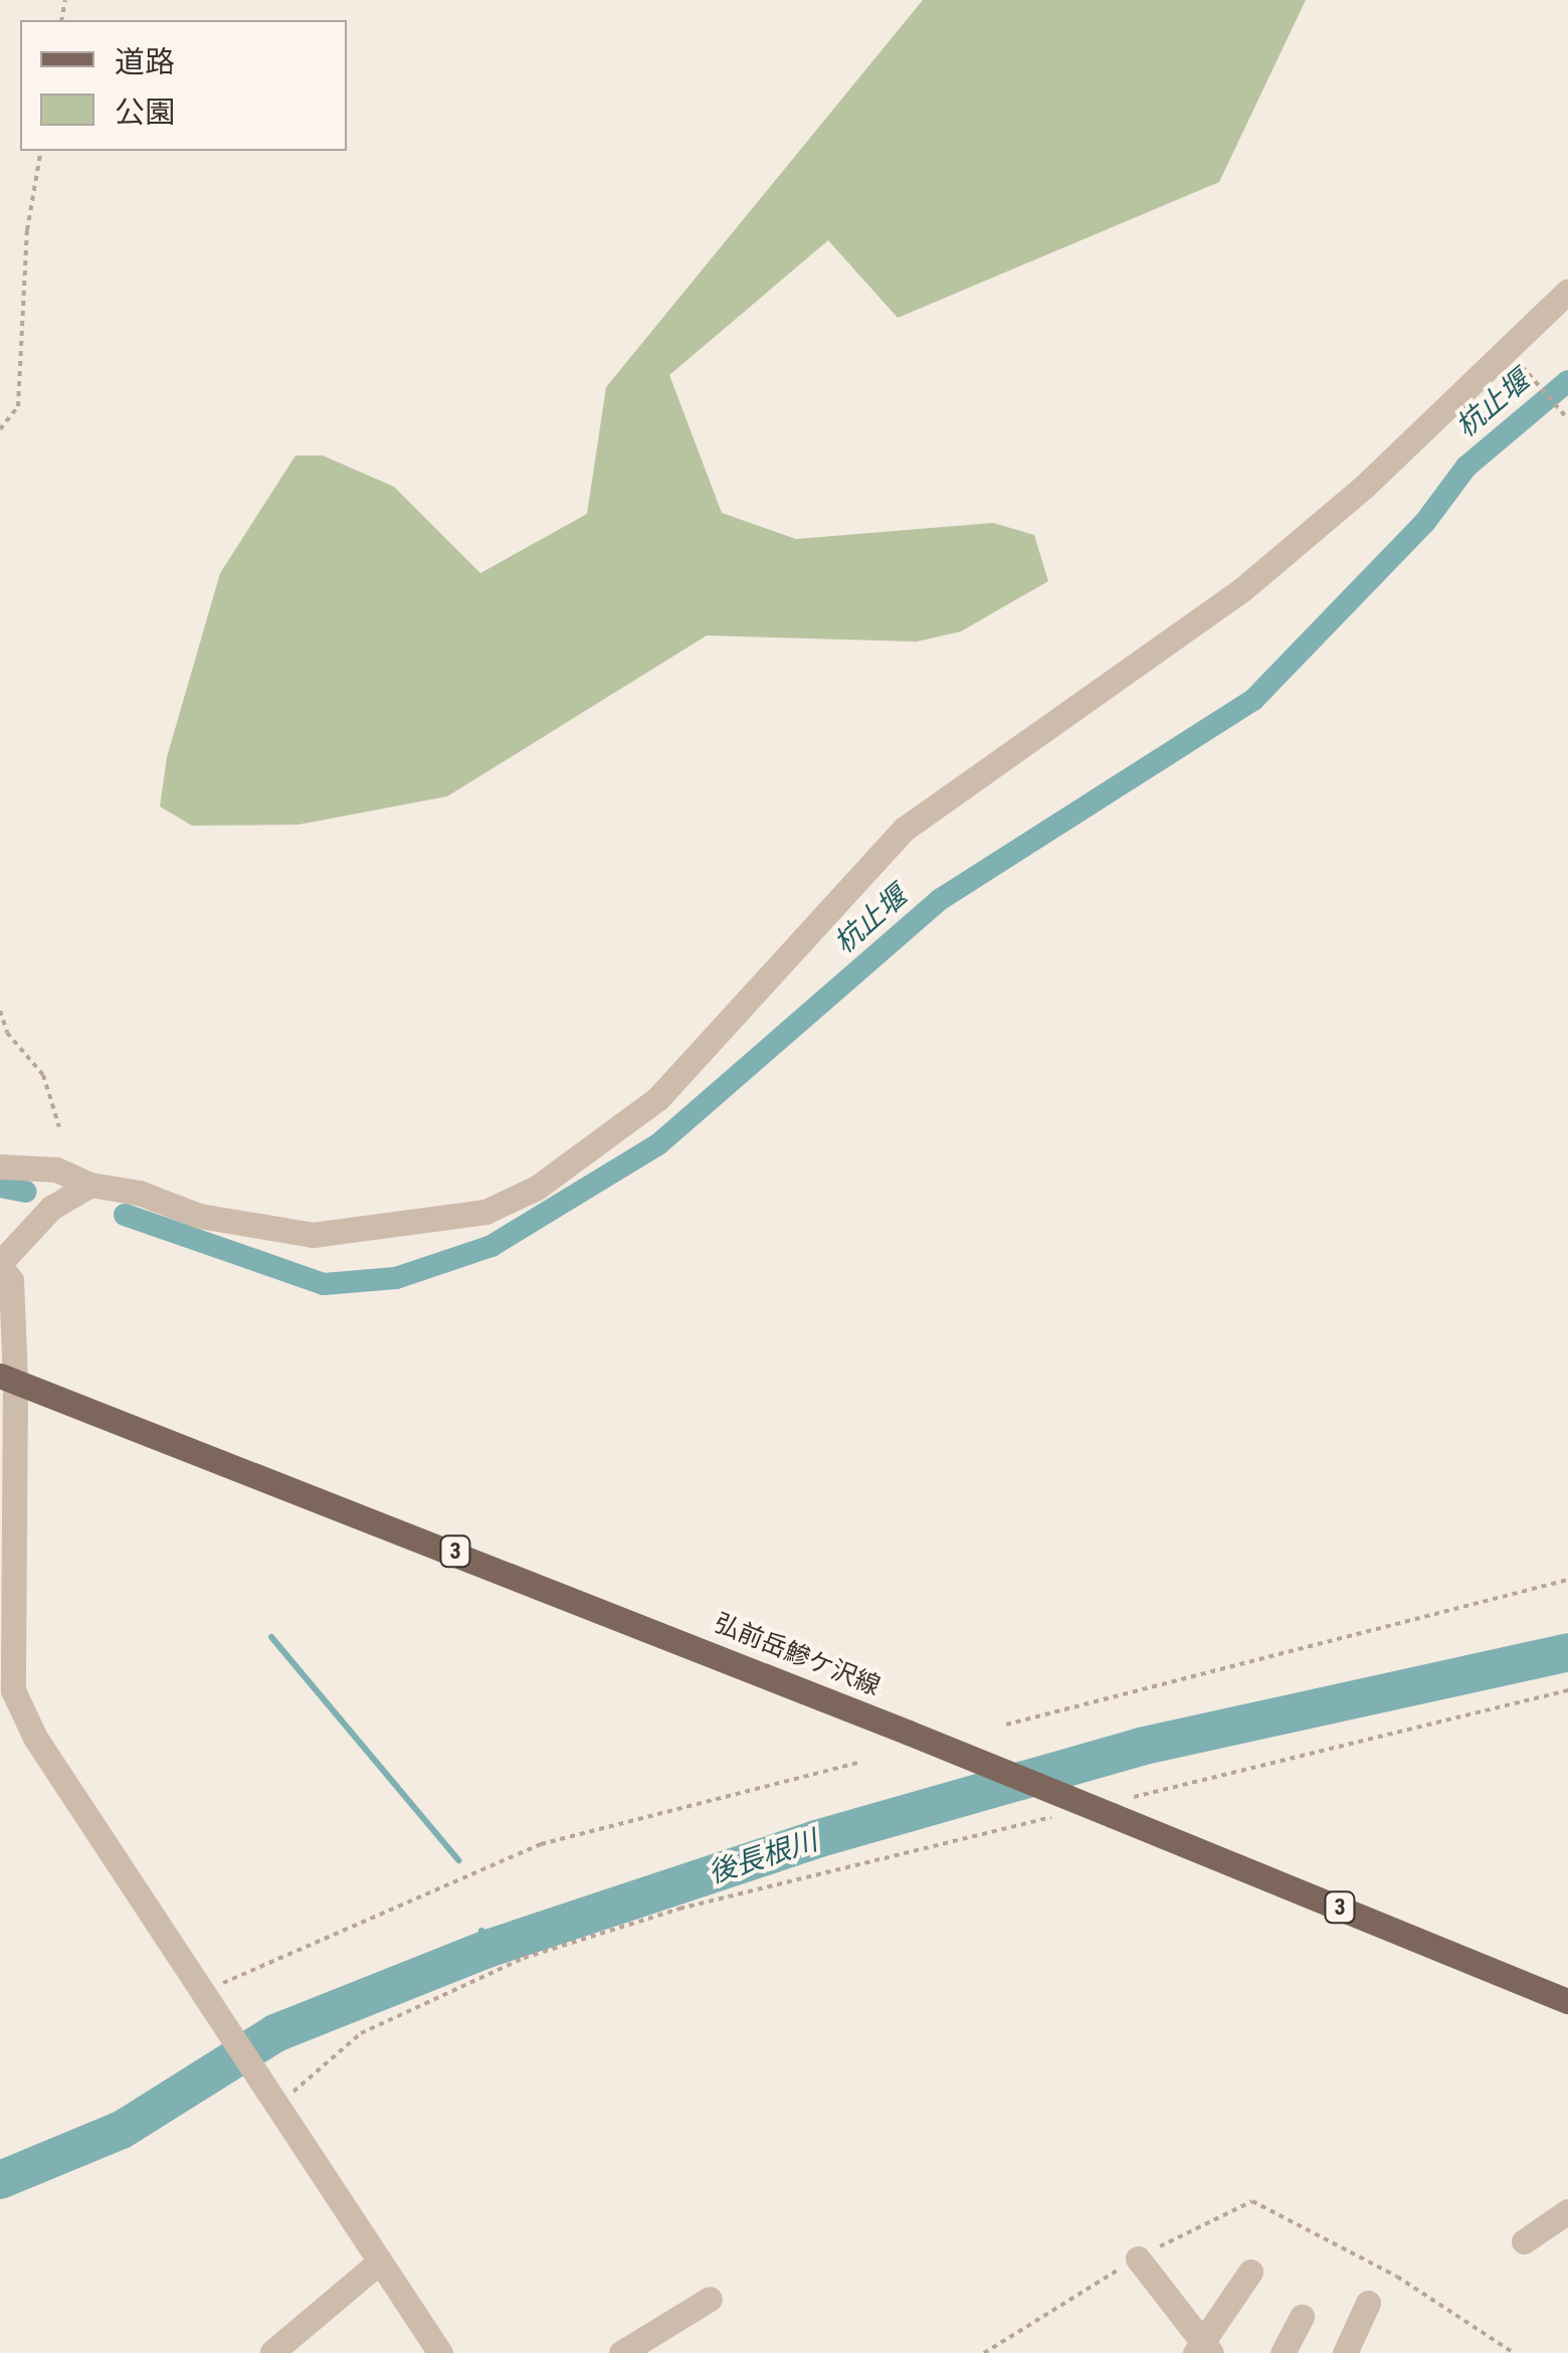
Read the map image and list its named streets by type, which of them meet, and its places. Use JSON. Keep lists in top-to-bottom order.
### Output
{
  "streets": {
    "main road": ["3", "弘前岳鰺ケ沢線"]
  },
  "water": ["杭止堰", "後長根川"],
  "legend": ["道路", "公園"]
}
